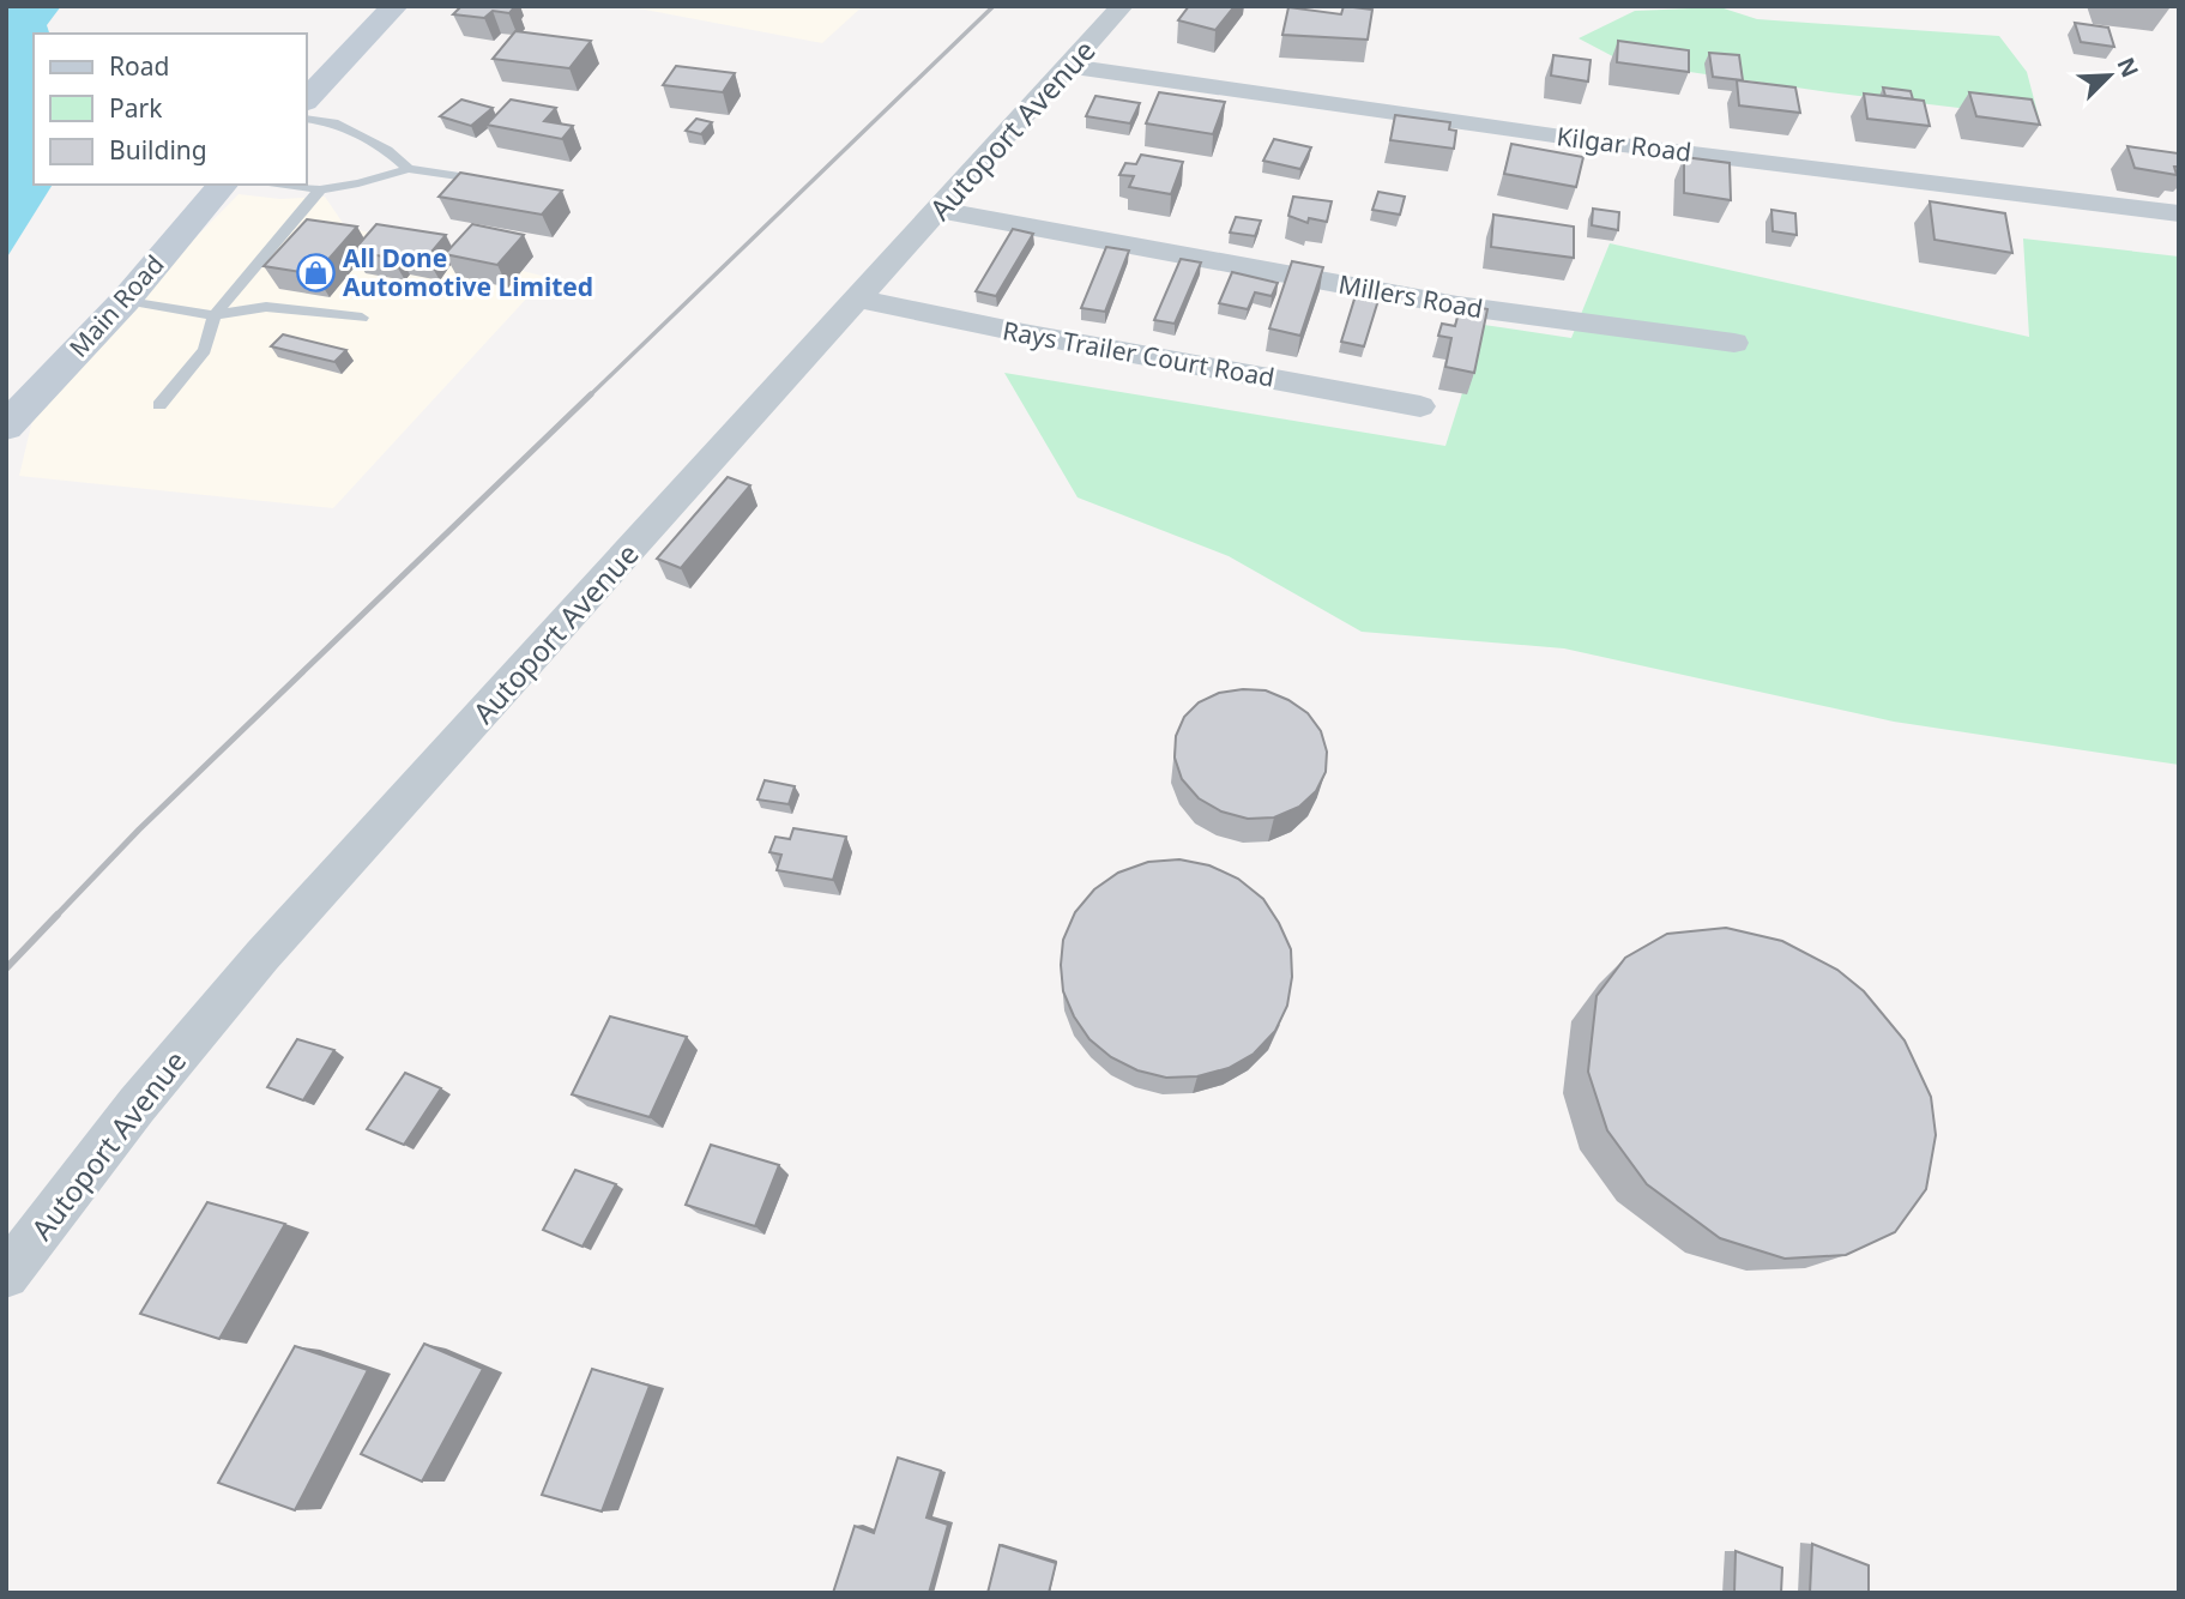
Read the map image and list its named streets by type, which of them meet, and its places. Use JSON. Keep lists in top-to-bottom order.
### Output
{
  "streets": {
    "main road": ["Main Road"],
    "street": [
      "Autoport Avenue",
      "Kilgar Road",
      "Millers Road",
      "Rays Trailer Court Road"
    ]
  },
  "crossings": [
    ["Autoport Avenue", "Kilgar Road"],
    ["Autoport Avenue", "Millers Road"],
    ["Autoport Avenue", "Rays Trailer Court Road"]
  ],
  "places": {
    "shop": ["All Done Automotive Limited"]
  },
  "legend": ["Road", "Park", "Building"],
  "north": "top right"
}
